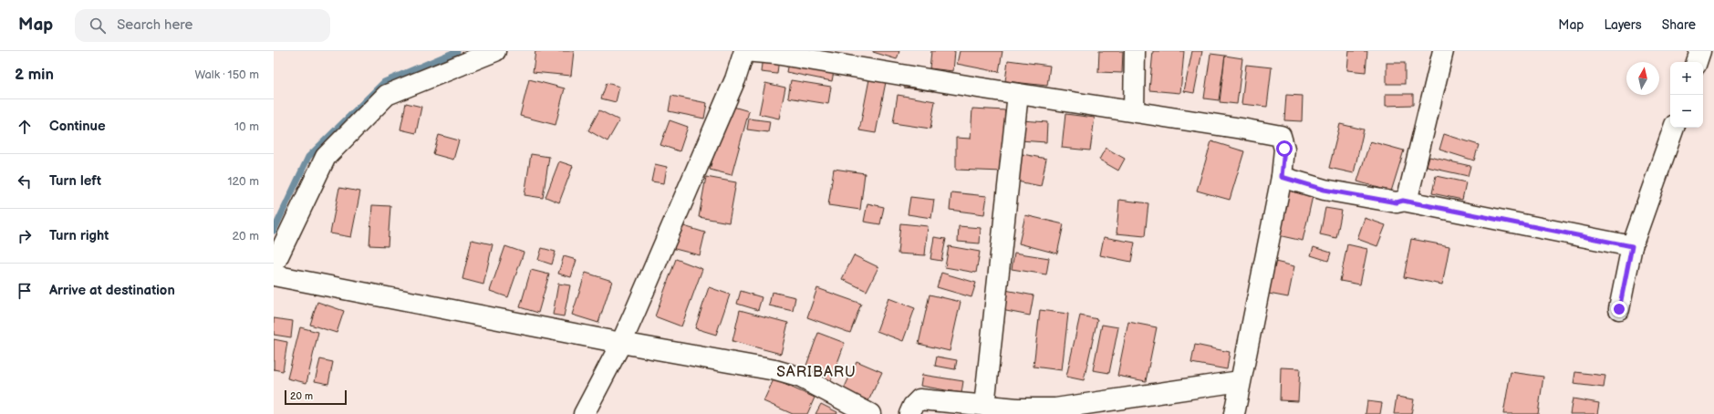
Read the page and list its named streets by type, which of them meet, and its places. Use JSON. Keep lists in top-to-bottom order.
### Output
{
  "districts": ["SARIBARU"],
  "scale_bar": "20 m",
  "north": "top",
  "page": {
    "header": "Map",
    "search": "Search here",
    "nav": ["Map", "Layers", "Share"],
    "heading": ["2 min", "Walk · 150 m"],
    "map_buttons": ["+", "−"],
    "list": [
      ["Continue", "10 m"],
      ["Turn left", "120 m"],
      ["Turn right", "20 m"],
      "Arrive at destination"
    ],
    "scale": "20 m"
  }
}
